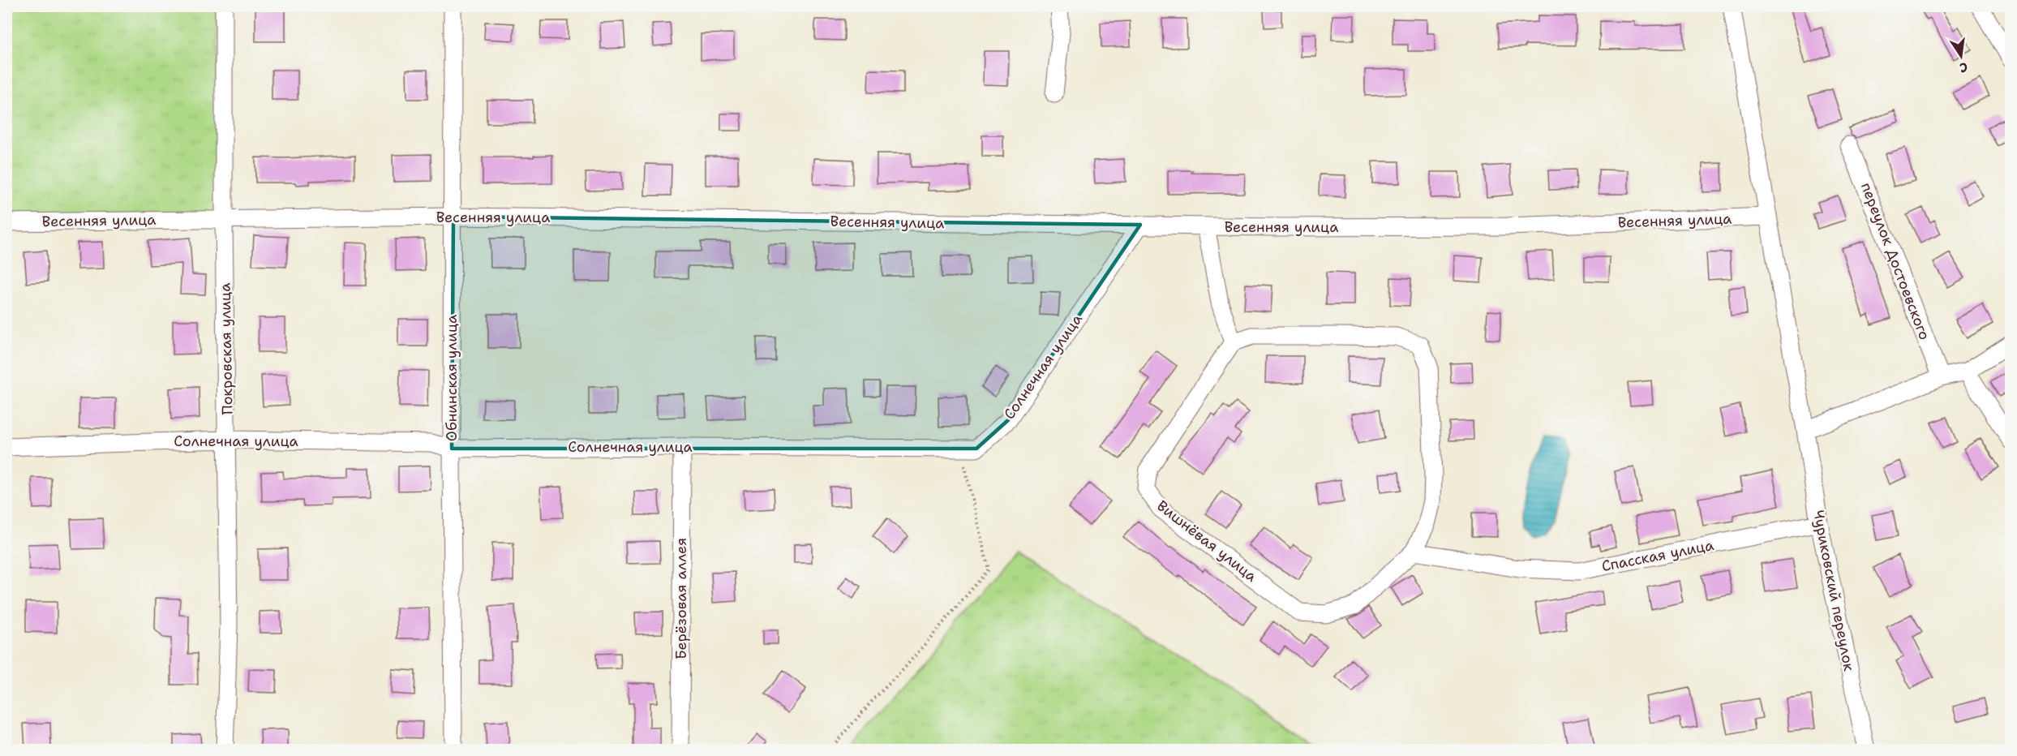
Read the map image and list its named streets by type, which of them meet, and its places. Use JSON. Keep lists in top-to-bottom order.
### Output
{
  "streets": {
    "street": [
      "Весенняя улица",
      "переулок Достоевского",
      "Покровская улица",
      "Солнечная улица",
      "Обнинская улица",
      "Вишнёвая улица",
      "Спасская улица",
      "Чуриковский переулок",
      "Берёзовая аллея"
    ]
  },
  "crossings": [
    ["Весенняя улица", "Покровская улица"],
    ["Весенняя улица", "Солнечная улица"],
    ["Весенняя улица", "Обнинская улица"],
    ["Весенняя улица", "Чуриковский переулок"],
    ["Покровская улица", "Солнечная улица"],
    ["Солнечная улица", "Обнинская улица"],
    ["Солнечная улица", "Берёзовая аллея"],
    ["Вишнёвая улица", "Спасская улица"],
    ["Спасская улица", "Чуриковский переулок"]
  ],
  "north": "bottom"
}
